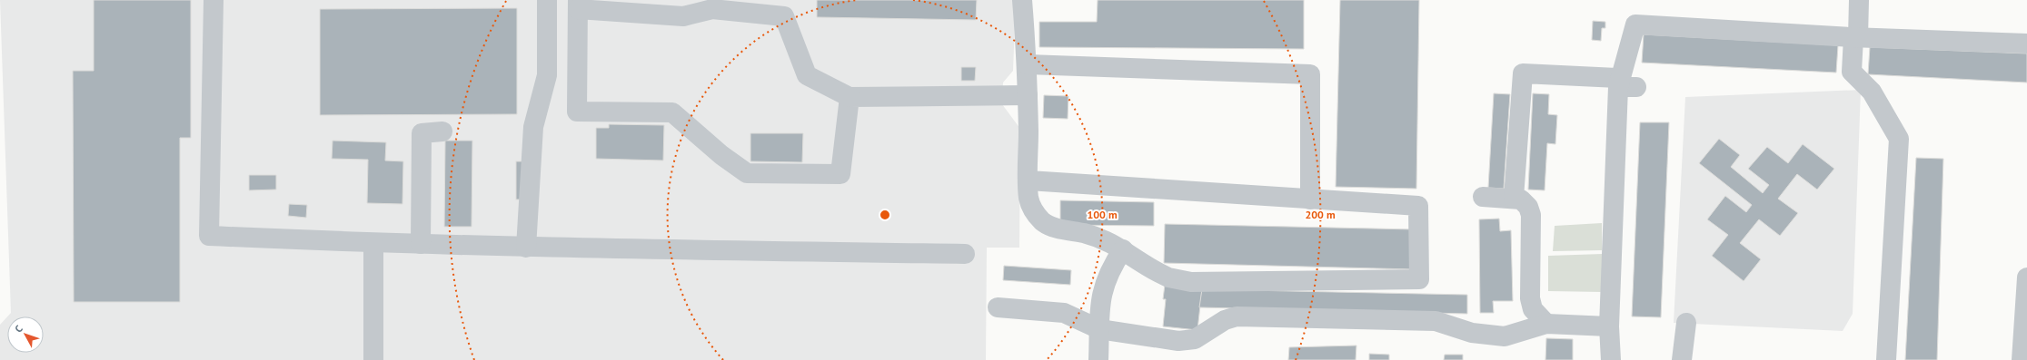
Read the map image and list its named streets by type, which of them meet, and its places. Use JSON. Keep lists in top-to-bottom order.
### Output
{
  "north": "top left",
  "rings": ["100 m", "200 m"]
}
